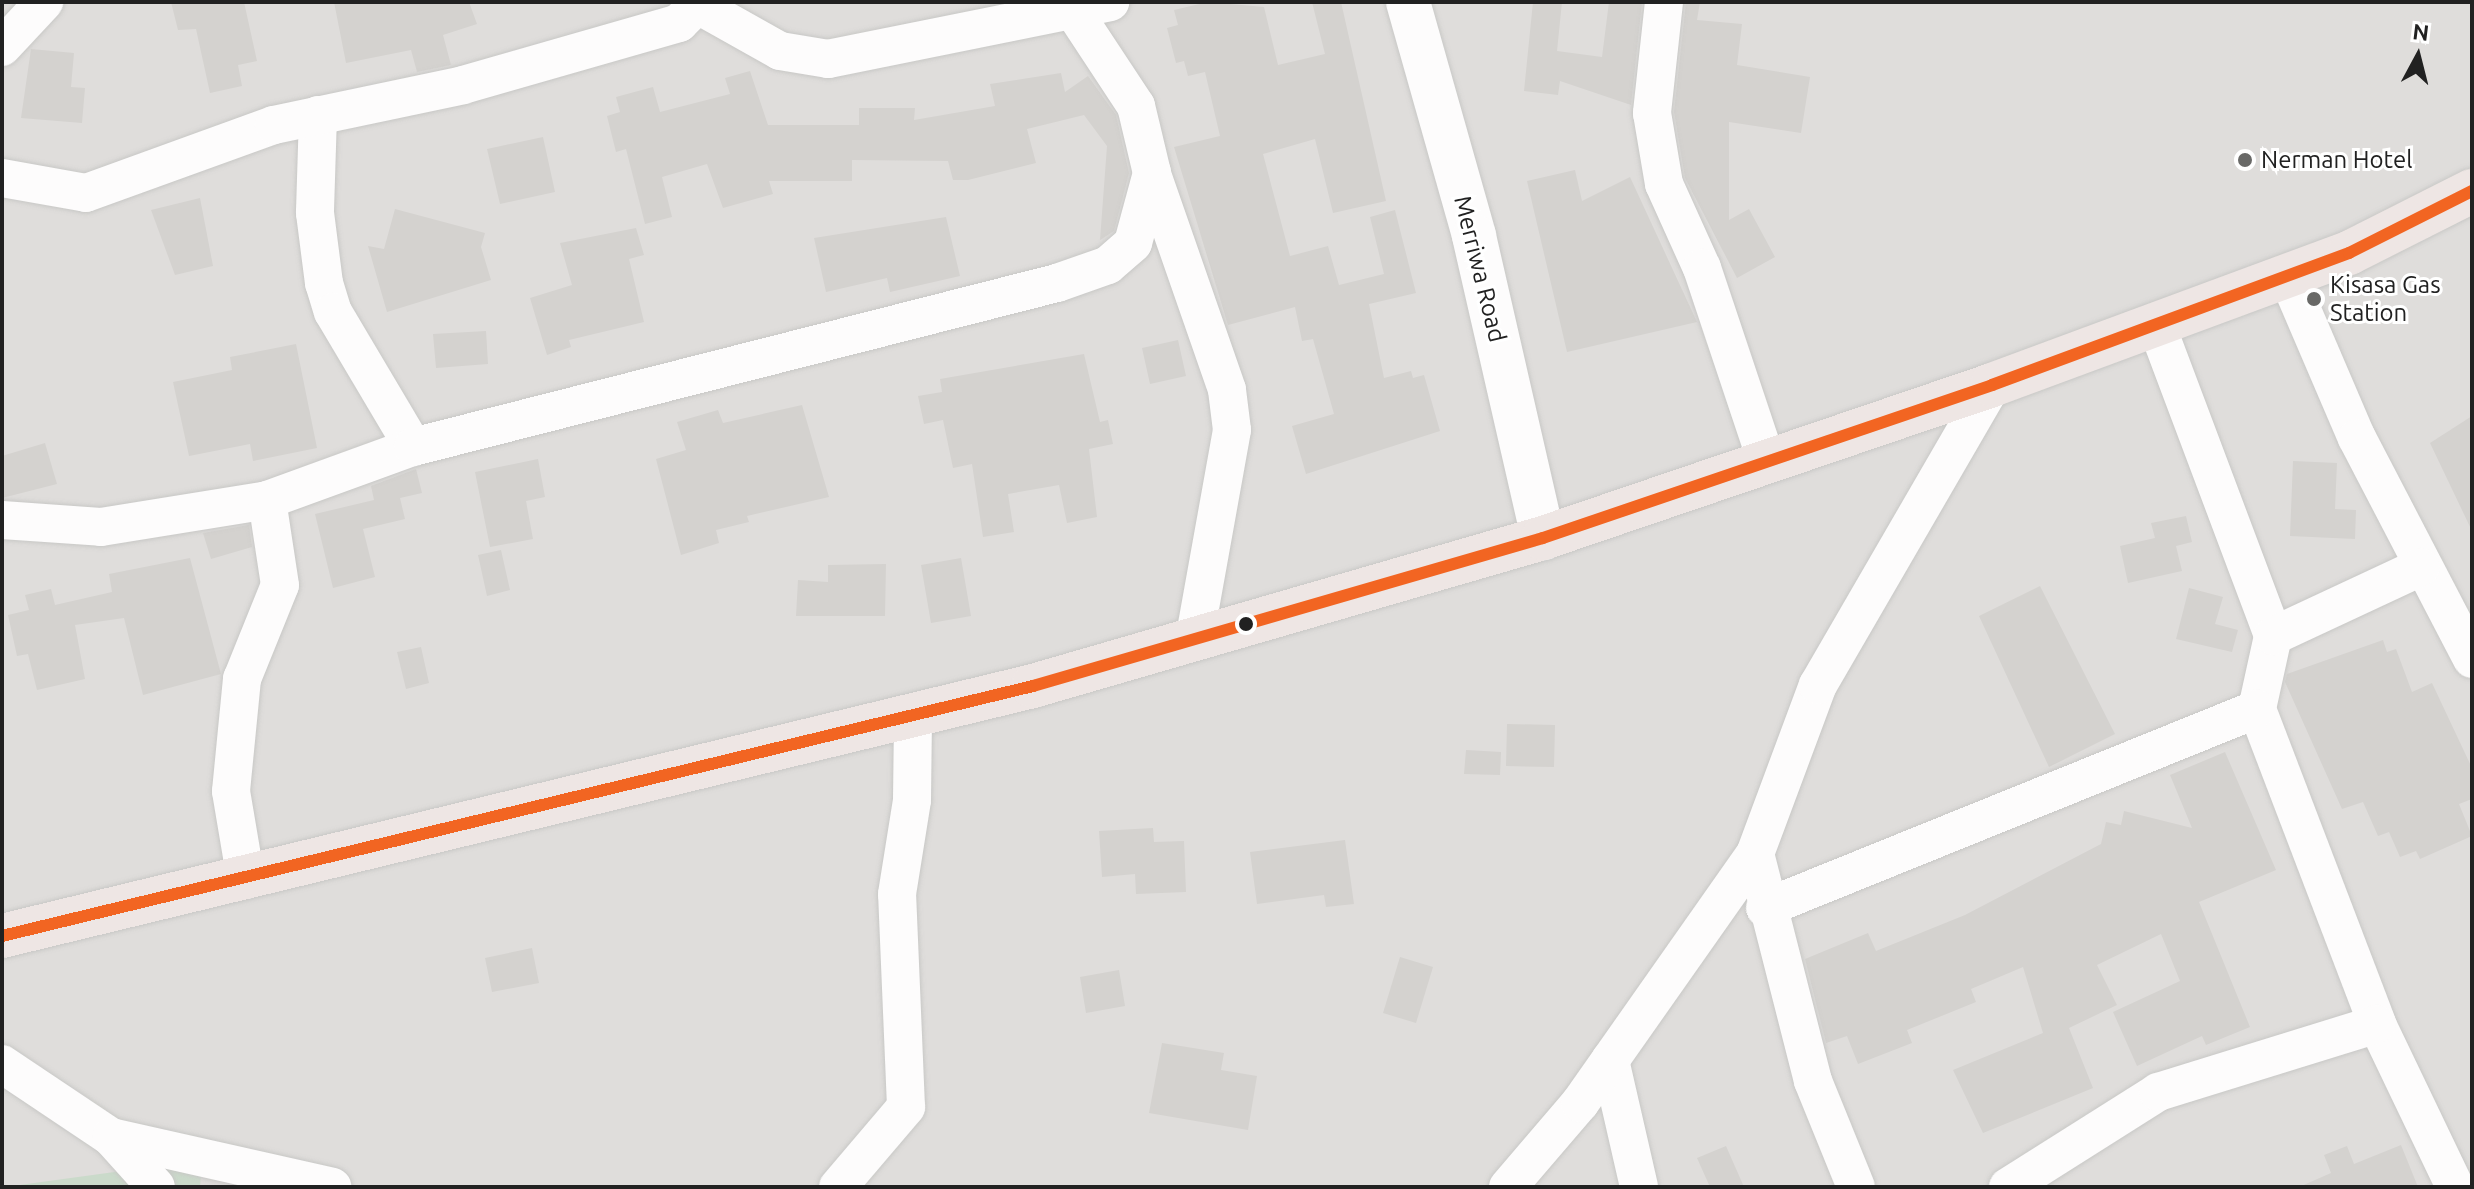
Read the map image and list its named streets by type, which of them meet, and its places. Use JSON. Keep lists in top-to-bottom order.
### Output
{
  "streets": {
    "street": ["Merriwa Road"]
  },
  "places": ["Nerman Hotel", "Kisasa Gas Station"],
  "north": "top"
}
